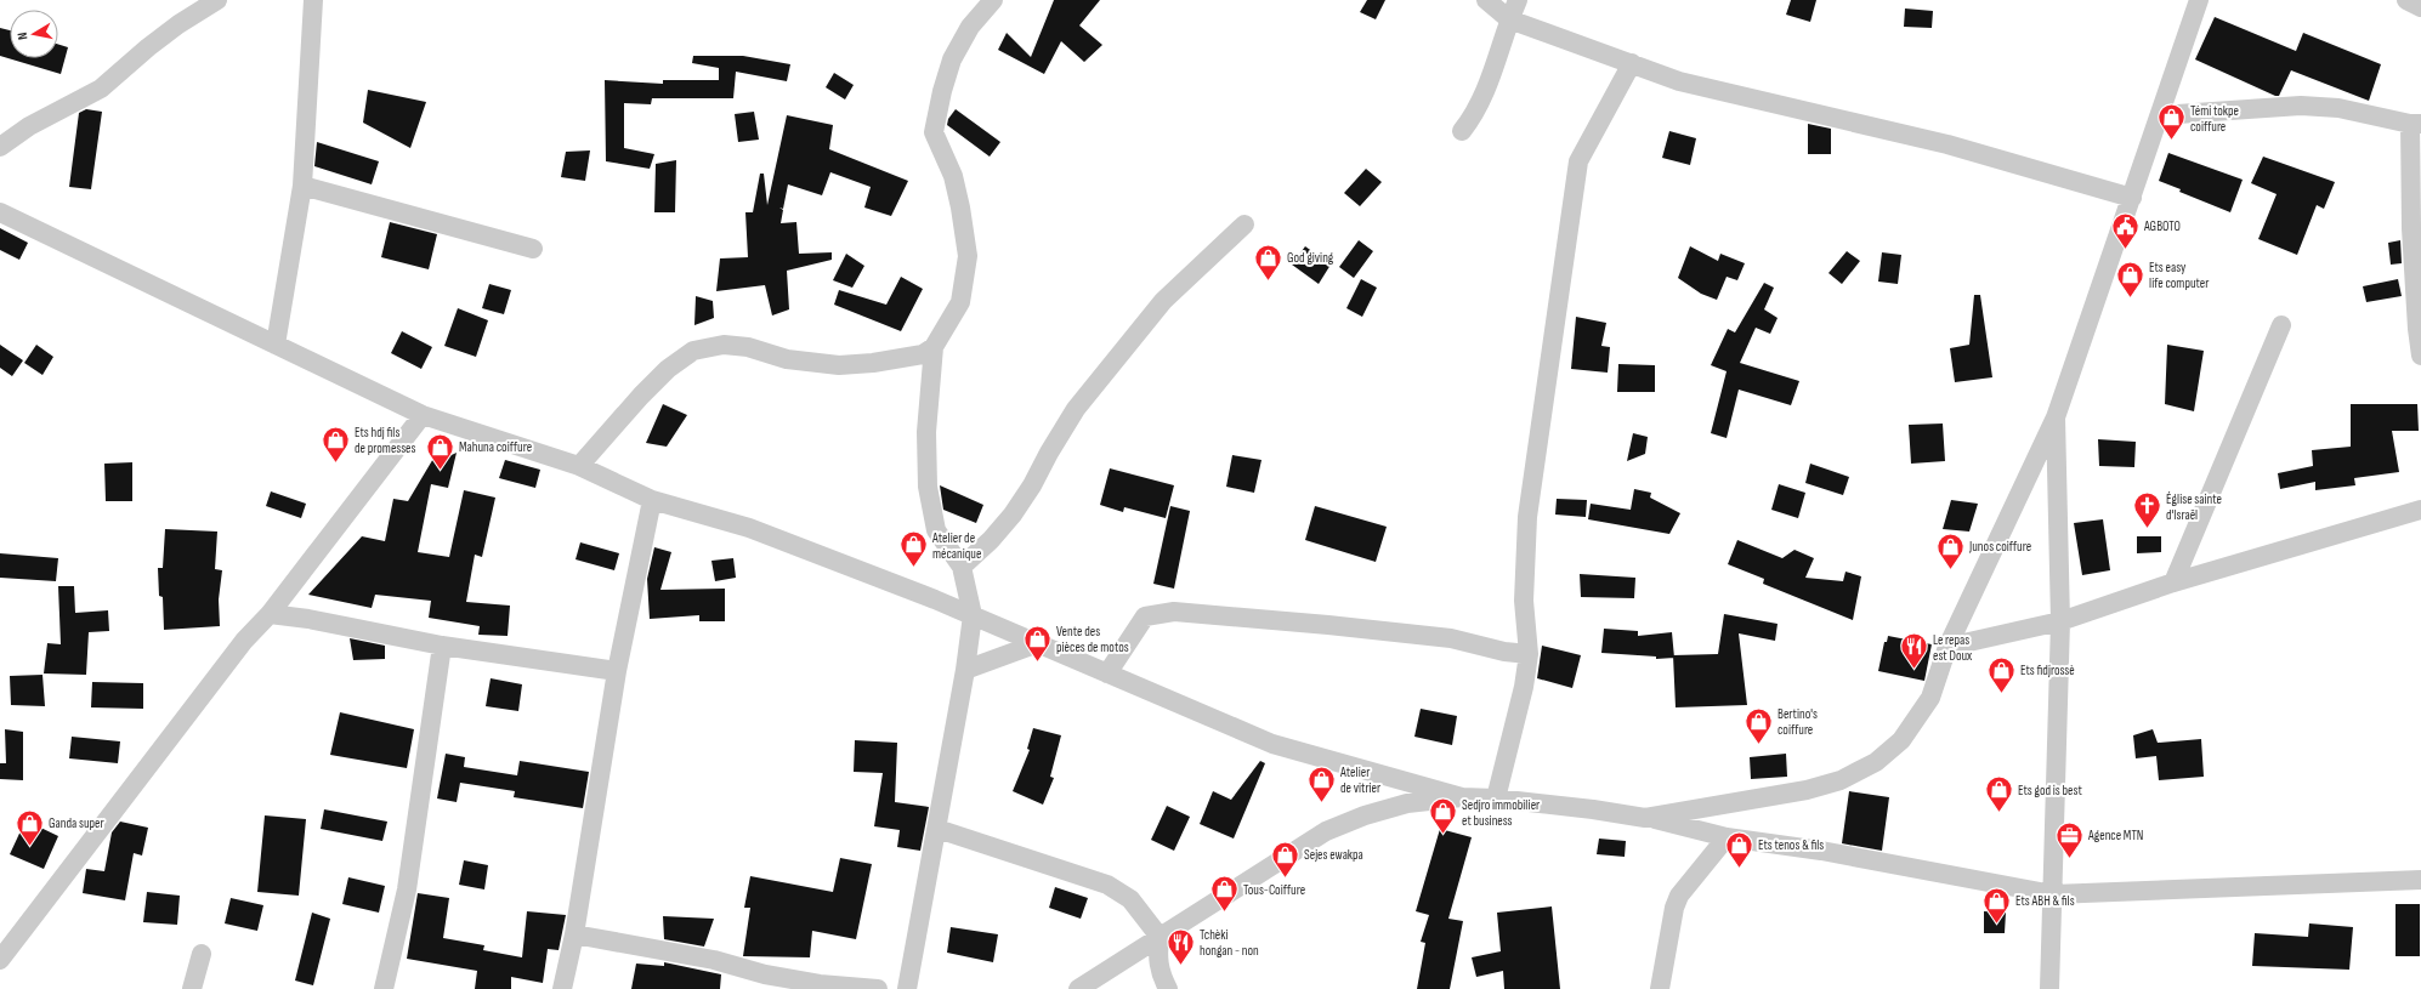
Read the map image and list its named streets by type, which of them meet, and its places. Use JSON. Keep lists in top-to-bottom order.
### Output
{
  "places": {
    "shop": [
      "Témi tokpe coiffure",
      "God giving",
      "Ets easy life computer",
      "Ets hdj fils de promesses",
      "Mahuna coiffure",
      "Atelier de mécanique",
      "Junos coiffure",
      "Vente des pièces de motos",
      "Ets fidjrossè",
      "Bertino's coiffure",
      "Atelier de vitrier",
      "Ets god is best",
      "Sedjro immobilier et business",
      "Ganda super",
      "Ets tenos & fils",
      "Sejes ewakpa",
      "Tous-Coiffure",
      "Ets ABH & fils"
    ],
    "public building": ["AGBOTO"],
    "church": ["Église sainte d'Israël"],
    "restaurant": ["Le repas est Doux", "Tchèki hongan - non"],
    "office": ["Agence MTN"]
  },
  "north": "left"
}
